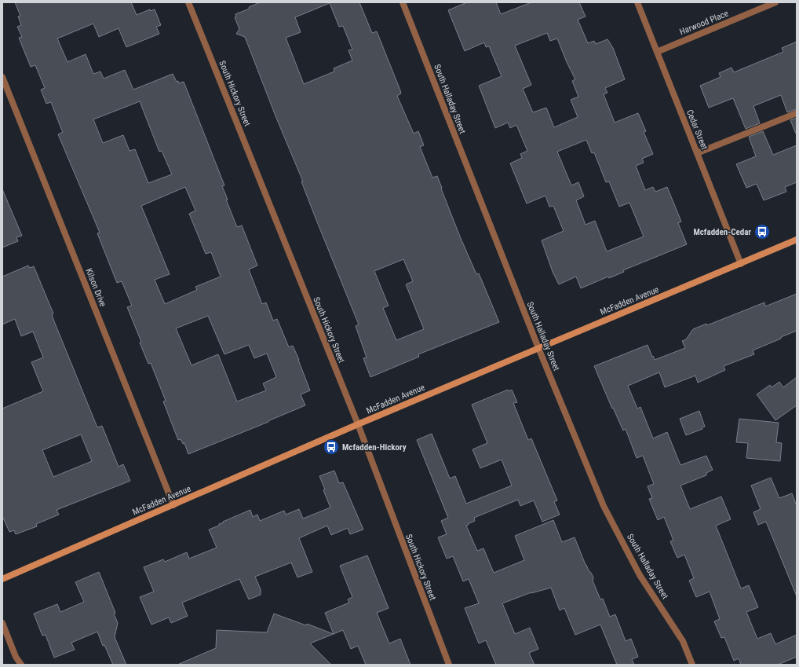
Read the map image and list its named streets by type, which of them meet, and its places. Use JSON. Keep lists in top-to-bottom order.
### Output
{
  "streets": {
    "street": [
      "Harwood Place",
      "South Hickory Street",
      "South Halladay Street",
      "Cedar Street",
      "Kilson Drive",
      "McFadden Avenue"
    ]
  },
  "crossings": [
    ["Harwood Place", "Cedar Street"],
    ["South Hickory Street", "McFadden Avenue"],
    ["South Halladay Street", "McFadden Avenue"],
    ["Cedar Street", "McFadden Avenue"],
    ["Kilson Drive", "McFadden Avenue"]
  ],
  "places": {
    "bus stop": ["Mcfadden-Cedar", "Mcfadden-Hickory"]
  }
}
